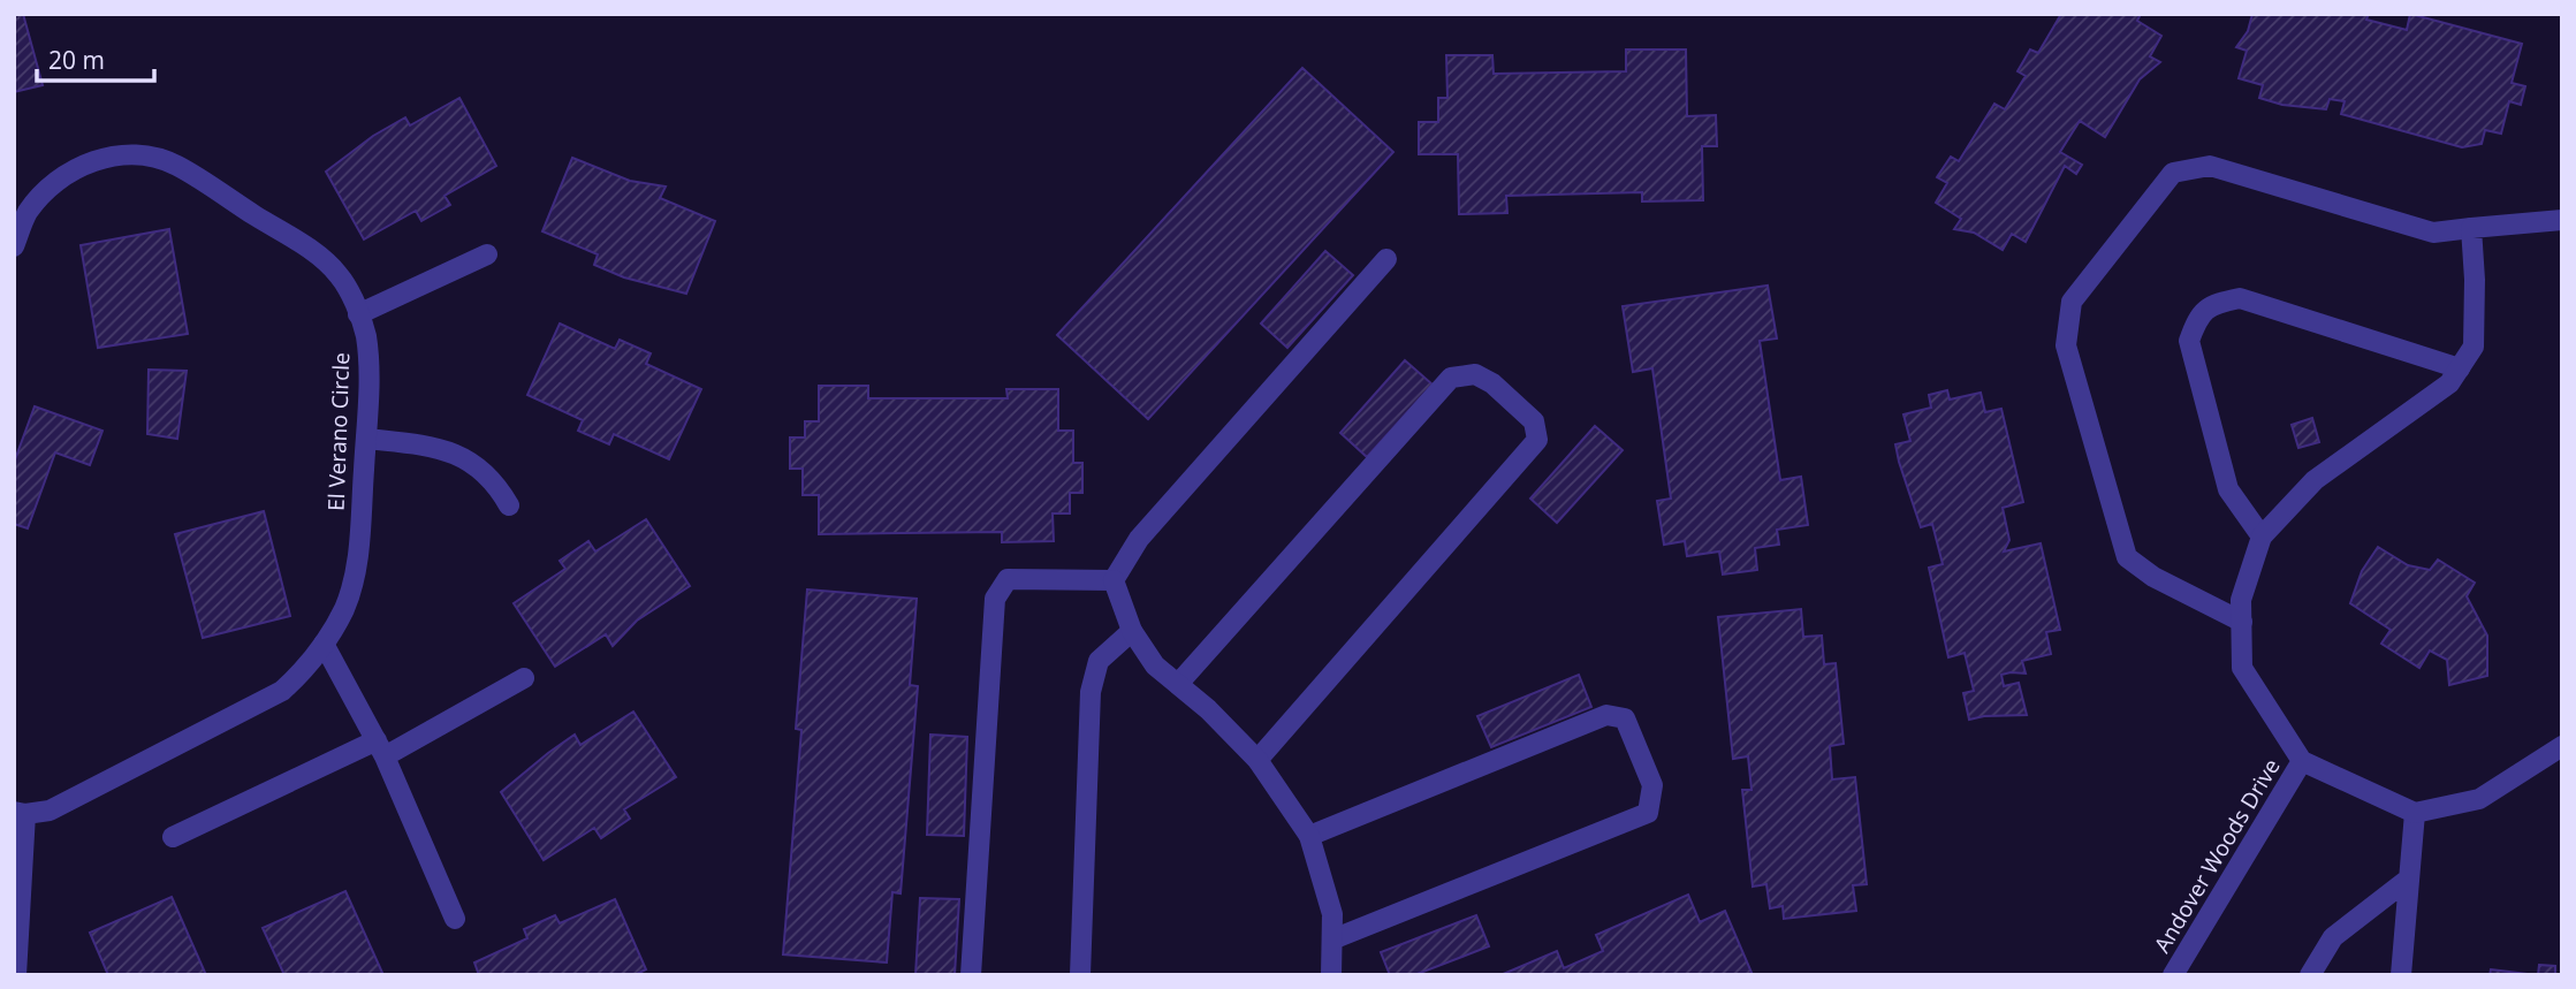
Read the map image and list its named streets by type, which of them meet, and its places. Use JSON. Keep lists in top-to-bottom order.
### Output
{
  "streets": {
    "street": ["El Verano Circle", "Andover Woods Drive"]
  },
  "scale_bar": "20 m"
}
